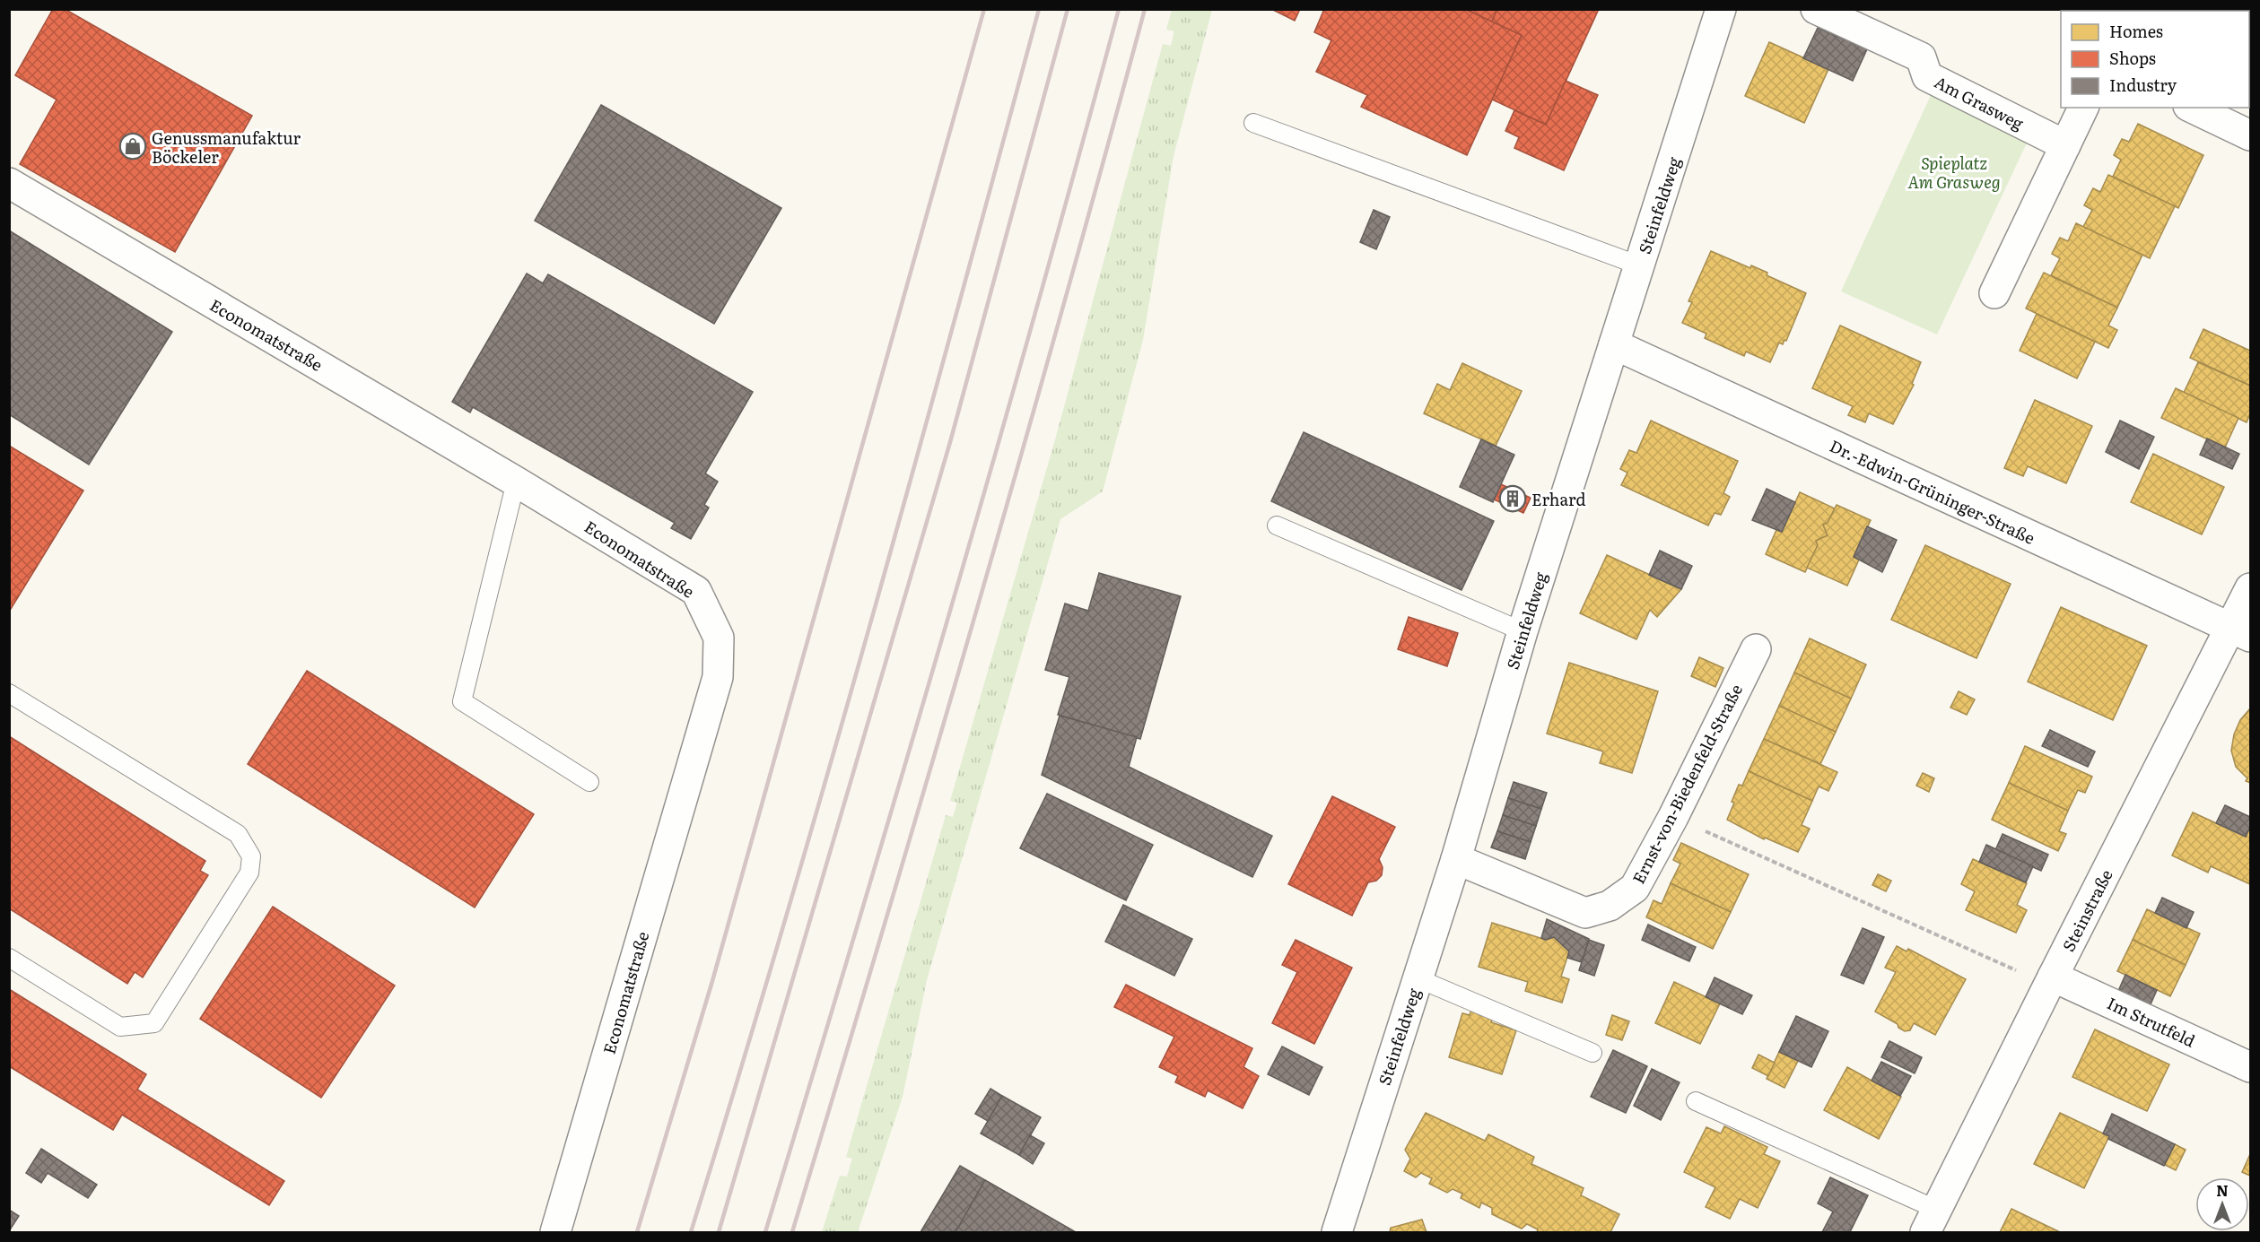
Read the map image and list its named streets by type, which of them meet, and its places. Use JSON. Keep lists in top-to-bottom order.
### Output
{
  "streets": {
    "street": [
      "Am Grasweg",
      "Steinfeldweg",
      "Economatstraße",
      "Dr.-Edwin-Grüninger-Straße",
      "Ernst-von-Biedenfeld-Straße",
      "Steinstraße",
      "Im Strutfeld"
    ]
  },
  "crossings": [
    ["Steinfeldweg", "Dr.-Edwin-Grüninger-Straße"],
    ["Steinfeldweg", "Ernst-von-Biedenfeld-Straße"],
    ["Dr.-Edwin-Grüninger-Straße", "Steinstraße"],
    ["Steinstraße", "Im Strutfeld"]
  ],
  "parks": ["Spieplatz Am Grasweg"],
  "places": {
    "shop": ["Genussmanufaktur Böckeler"],
    "building": ["Erhard"]
  },
  "legend": ["Homes", "Shops", "Industry"],
  "north": "top"
}
